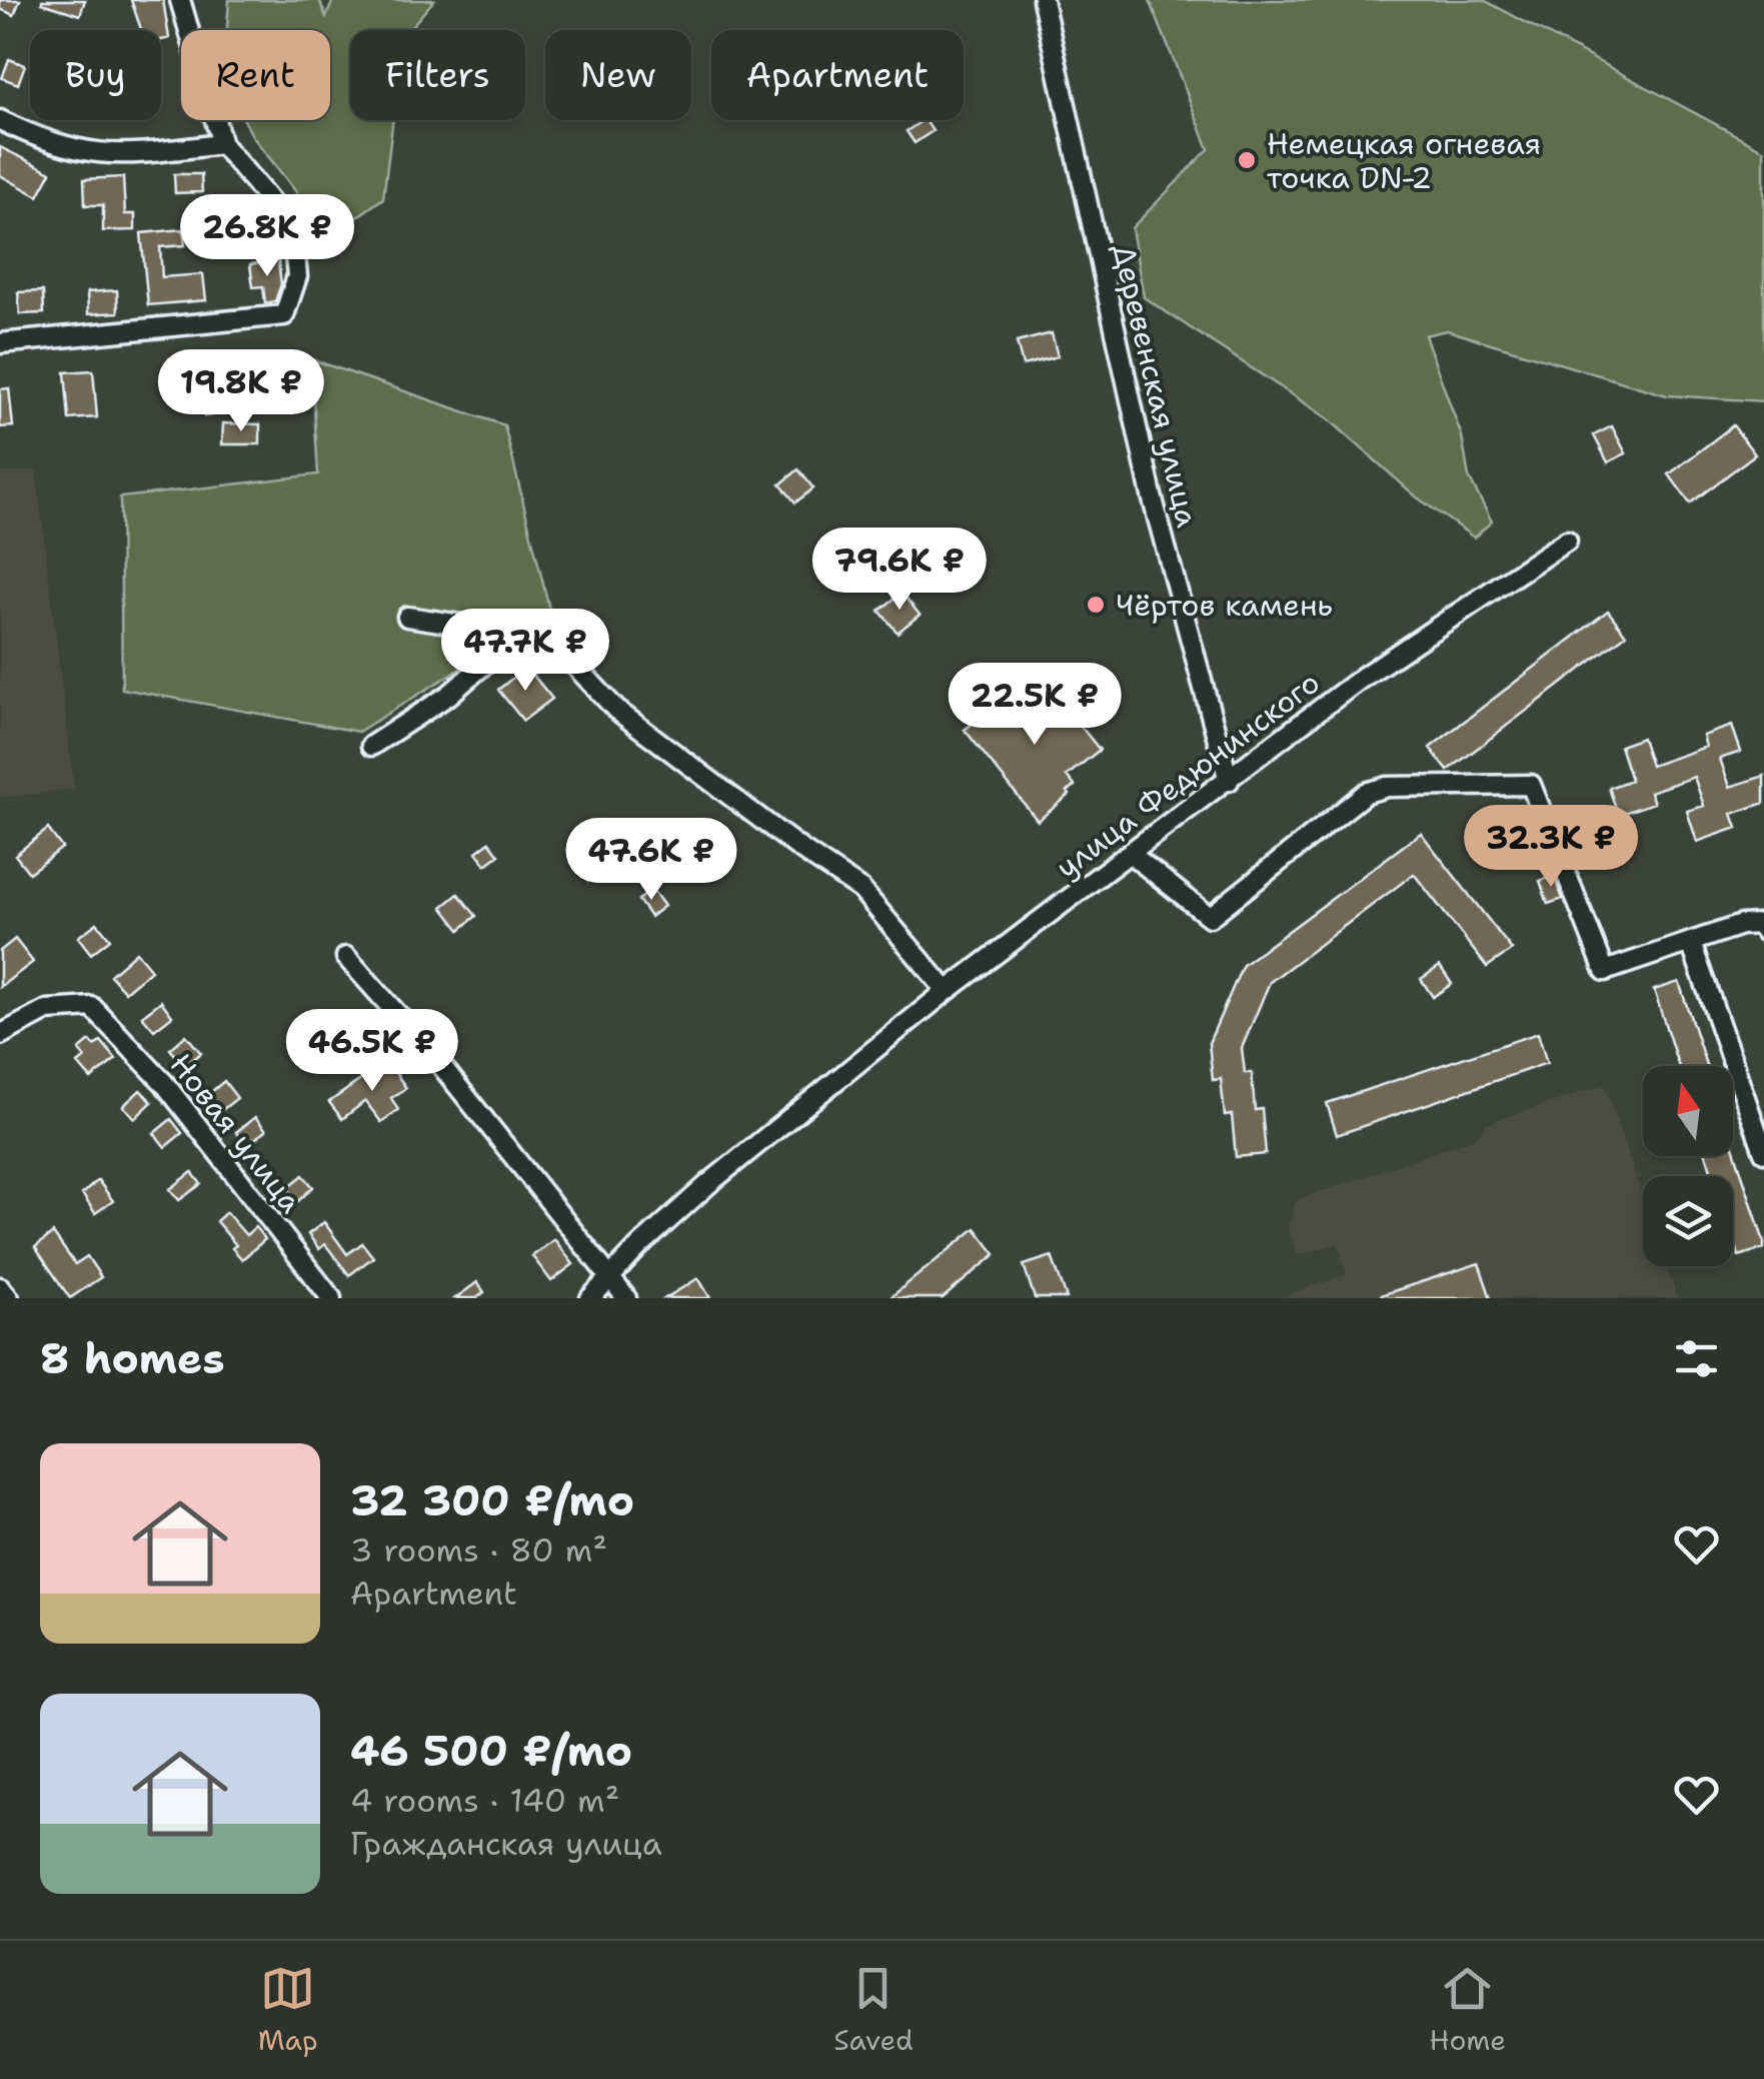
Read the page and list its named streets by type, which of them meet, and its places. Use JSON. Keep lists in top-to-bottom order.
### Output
{
  "streets": {
    "street": ["Деревенская улица", "улица Федюнинского", "Новая улица"]
  },
  "crossings": [
    ["Деревенская улица", "улица Федюнинского"]
  ],
  "places": ["Немецкая огневая точка DN-2", "Чёртов камень"],
  "north": "top",
  "page": {
    "chip": [
      "Buy",
      "Rent",
      "Filters",
      "New",
      "Apartment"
    ],
    "price": [
      "26.8K ₽",
      "19.8K ₽",
      "79.6K ₽",
      "47.7K ₽",
      "22.5K ₽",
      "32.3K ₽",
      "47.6K ₽",
      "46.5K ₽"
    ],
    "heading": "8 homes",
    "list": [
      {
        "name": "32 300 ₽/mo",
        "note": "3 rooms · 80 m² · Apartment"
      },
      {
        "name": "46 500 ₽/mo",
        "note": "4 rooms · 140 m² · Гражданская улица"
      }
    ],
    "tabs": ["Map", "Saved", "Home"]
  }
}
